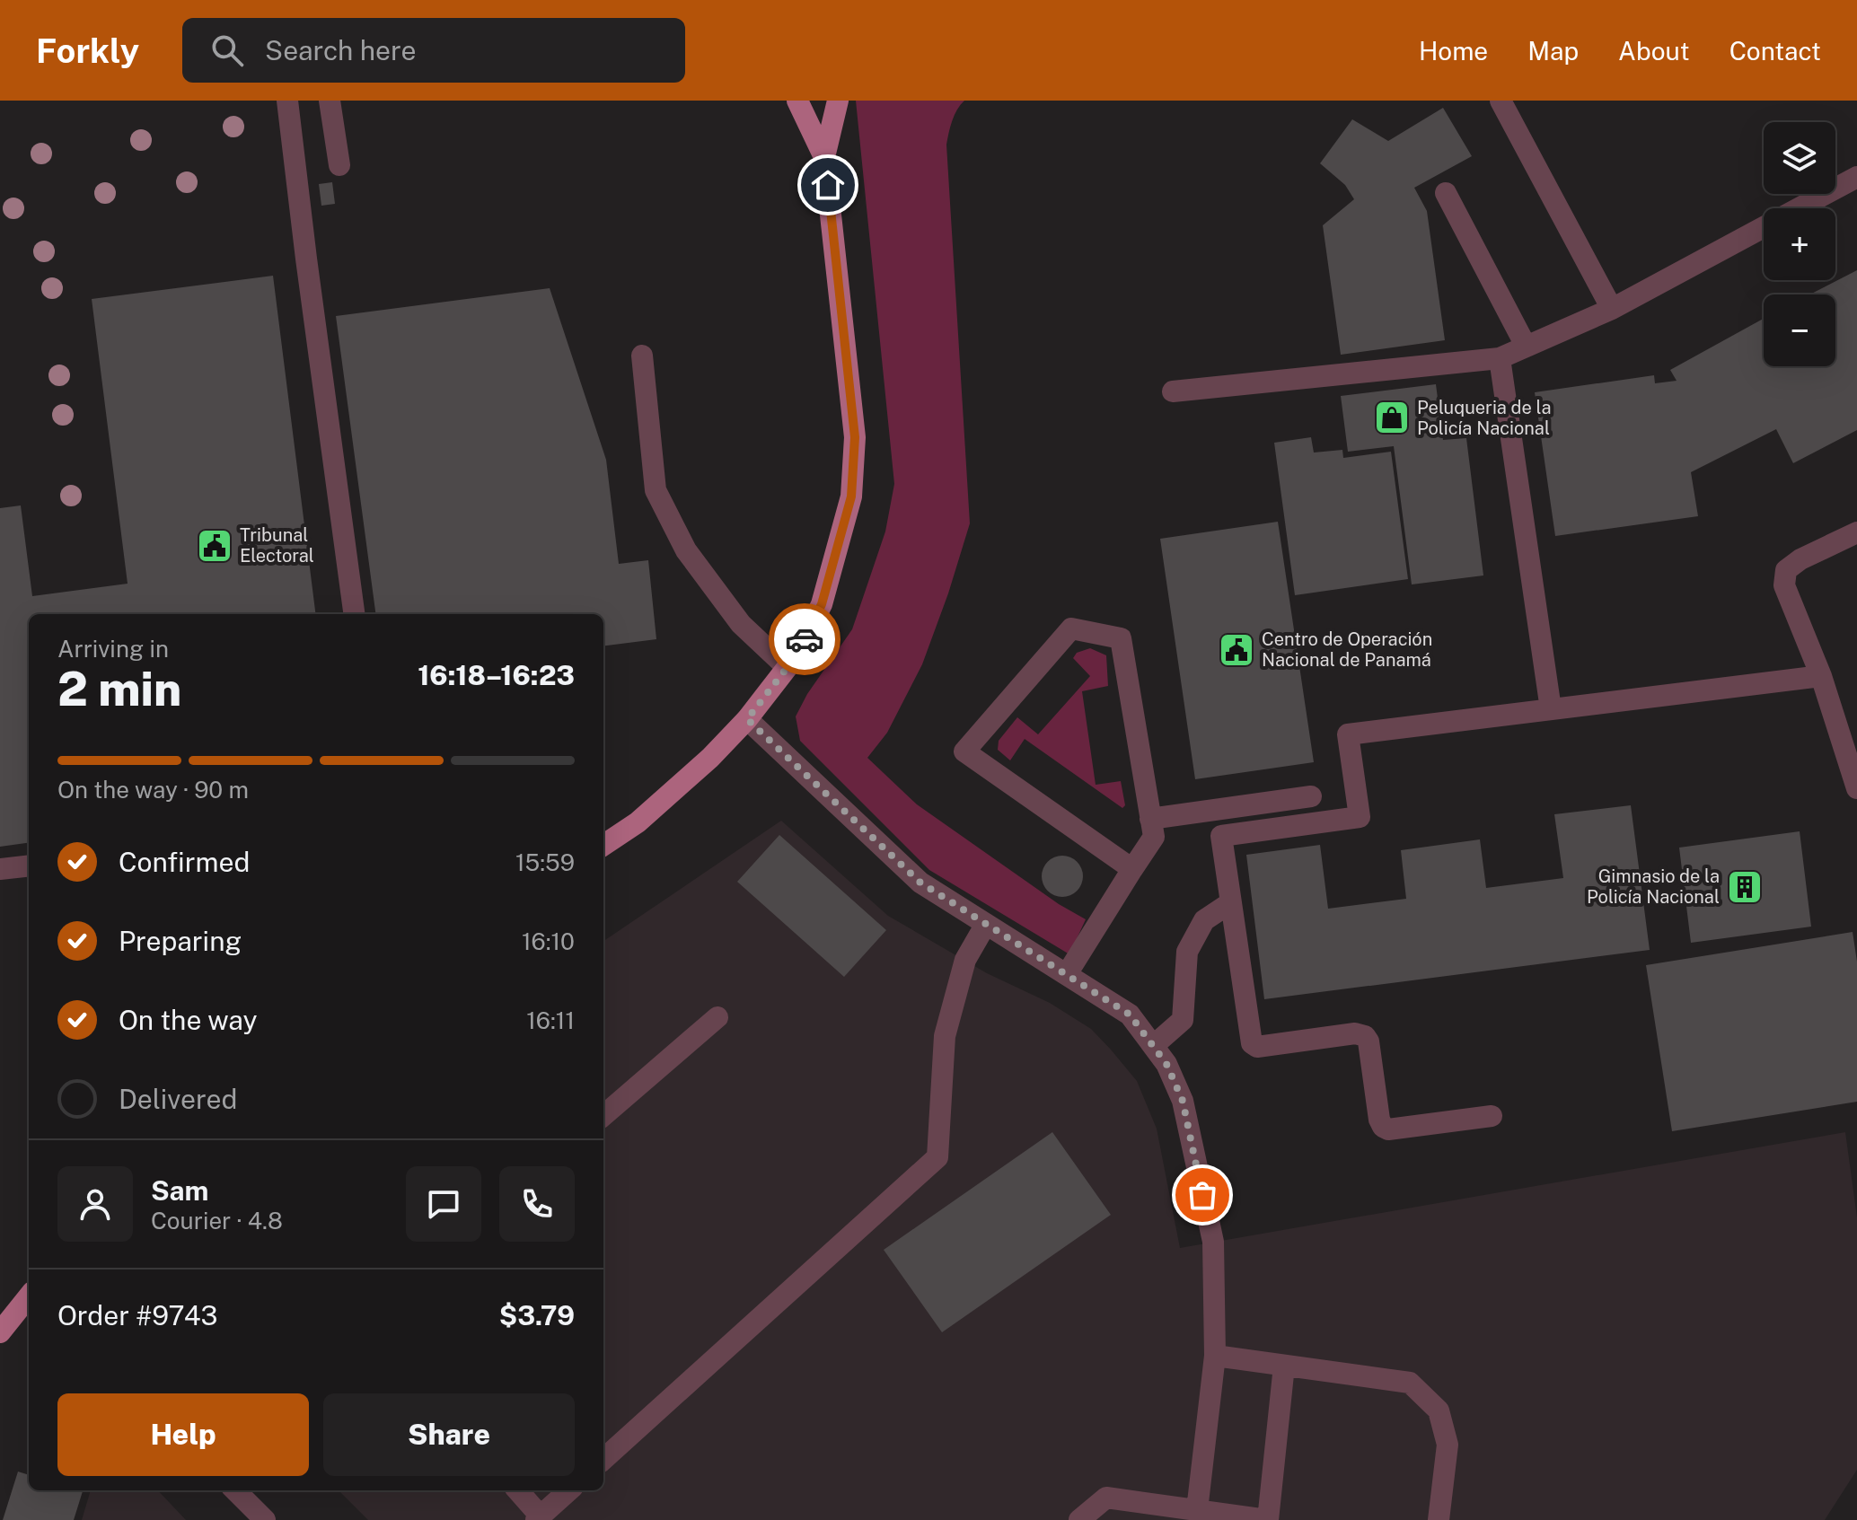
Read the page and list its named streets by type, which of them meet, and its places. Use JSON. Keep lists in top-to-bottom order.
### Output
{
  "places": {
    "shop": ["Peluqueria de la Policía Nacional"],
    "public building": ["Tribunal Electoral", "Centro de Operación Nacional de Panamá"],
    "building": ["Gimnasio de la Policía Nacional"]
  },
  "page": {
    "header": "Forkly",
    "search": "Search here",
    "nav": [
      "Home",
      "Map",
      "About",
      "Contact"
    ],
    "map_buttons": ["+", "−"],
    "heading": ["2 min", "Arriving in", "16:18–16:23"],
    "panel": [
      "Sam",
      "Courier · 4.8",
      "Order #9743",
      "$3.79"
    ],
    "bar": "On the way · 90 m",
    "list": [
      ["Confirmed", "15:59"],
      ["Preparing", "16:10"],
      ["On the way", "16:11"],
      "Delivered"
    ],
    "buttons": ["Help", "Share"]
  }
}
